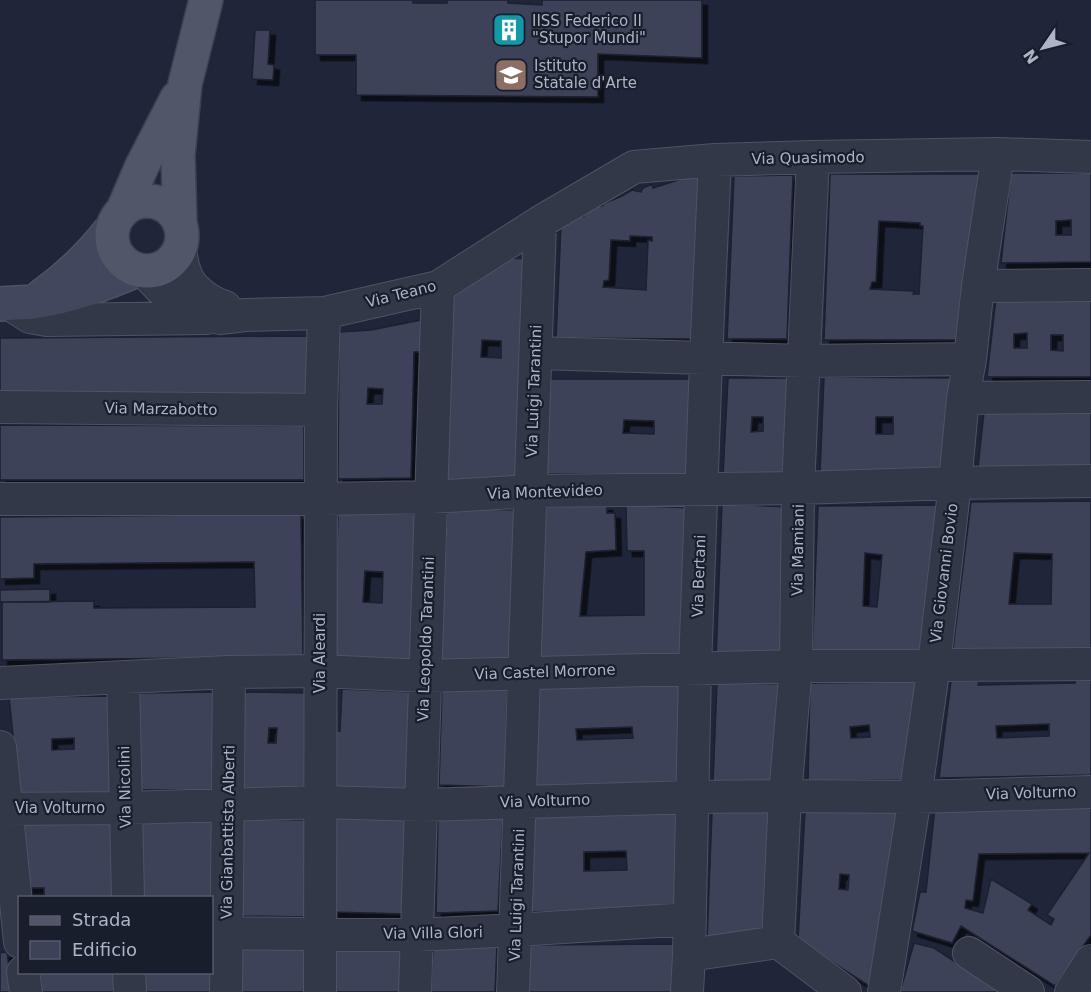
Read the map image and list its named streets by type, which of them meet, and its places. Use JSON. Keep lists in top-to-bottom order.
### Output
{
  "streets": {
    "street": [
      "Via Quasimodo",
      "Via Teano",
      "Via Luigi Tarantini",
      "Via Marzabotto",
      "Via Montevideo",
      "Via Mamiani",
      "Via Giovanni Bovio",
      "Via Bertani",
      "Via Leopoldo Tarantini",
      "Via Aleardi",
      "Via Castel Morrone",
      "Via Nicolini",
      "Via Volturno",
      "Via Gianbattista Alberti",
      "Via Villa Glori"
    ]
  },
  "crossings": [
    ["Via Quasimodo", "Via Teano"],
    ["Via Quasimodo", "Via Luigi Tarantini"],
    ["Via Quasimodo", "Via Mamiani"],
    ["Via Quasimodo", "Via Giovanni Bovio"],
    ["Via Quasimodo", "Via Bertani"],
    ["Via Teano", "Via Luigi Tarantini"],
    ["Via Teano", "Via Leopoldo Tarantini"],
    ["Via Teano", "Via Aleardi"],
    ["Via Luigi Tarantini", "Via Montevideo"],
    ["Via Luigi Tarantini", "Via Castel Morrone"],
    ["Via Luigi Tarantini", "Via Volturno"],
    ["Via Luigi Tarantini", "Via Villa Glori"],
    ["Via Marzabotto", "Via Aleardi"],
    ["Via Montevideo", "Via Mamiani"],
    ["Via Montevideo", "Via Giovanni Bovio"],
    ["Via Montevideo", "Via Bertani"],
    ["Via Montevideo", "Via Leopoldo Tarantini"],
    ["Via Montevideo", "Via Aleardi"],
    ["Via Mamiani", "Via Castel Morrone"],
    ["Via Mamiani", "Via Volturno"],
    ["Via Giovanni Bovio", "Via Castel Morrone"],
    ["Via Giovanni Bovio", "Via Volturno"],
    ["Via Bertani", "Via Castel Morrone"],
    ["Via Bertani", "Via Volturno"],
    ["Via Bertani", "Via Villa Glori"],
    ["Via Leopoldo Tarantini", "Via Castel Morrone"],
    ["Via Leopoldo Tarantini", "Via Volturno"],
    ["Via Leopoldo Tarantini", "Via Villa Glori"],
    ["Via Aleardi", "Via Castel Morrone"],
    ["Via Aleardi", "Via Volturno"],
    ["Via Aleardi", "Via Villa Glori"],
    ["Via Castel Morrone", "Via Nicolini"],
    ["Via Castel Morrone", "Via Gianbattista Alberti"],
    ["Via Nicolini", "Via Volturno"],
    ["Via Volturno", "Via Gianbattista Alberti"],
    ["Via Gianbattista Alberti", "Via Villa Glori"]
  ],
  "places": {
    "building": ["IISS Federico II \"Stupor Mundi\""],
    "school or university": ["Istituto Statale d'Arte"]
  },
  "legend": ["Strada", "Edificio"],
  "north": "bottom left"
}
